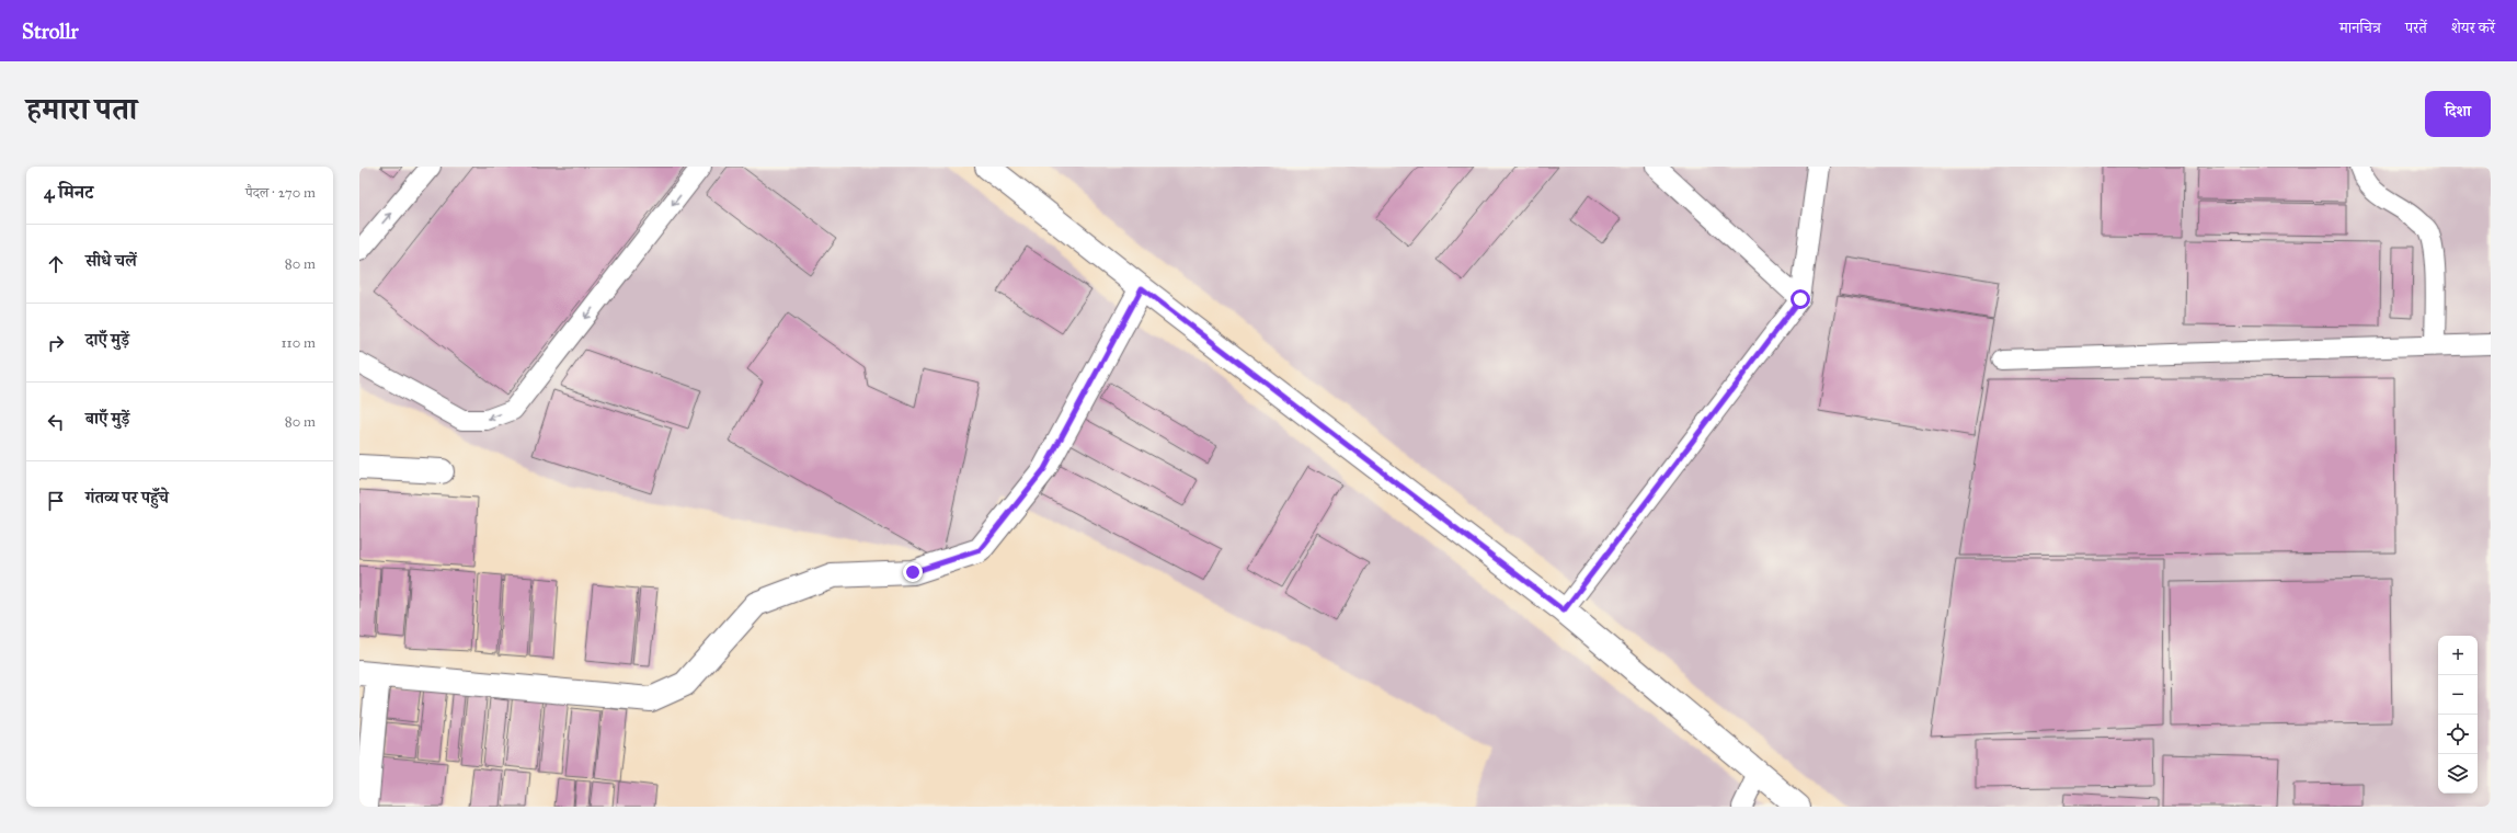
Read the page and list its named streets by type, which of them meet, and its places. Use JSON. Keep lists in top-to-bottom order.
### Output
{
  "page": {
    "header": "Strollr",
    "nav": ["मानचित्र", "परतें", "शेयर करें"],
    "title": "हमारा पता",
    "buttons": "दिशा",
    "heading": ["4 मिनट", "पैदल · 270 m"],
    "list": [
      ["सीधे चलें", "80 m"],
      ["दाएँ मुड़ें", "110 m"],
      ["बाएँ मुड़ें", "80 m"],
      "गंतव्य पर पहुँचे"
    ],
    "map_buttons": ["+", "−"]
  }
}
